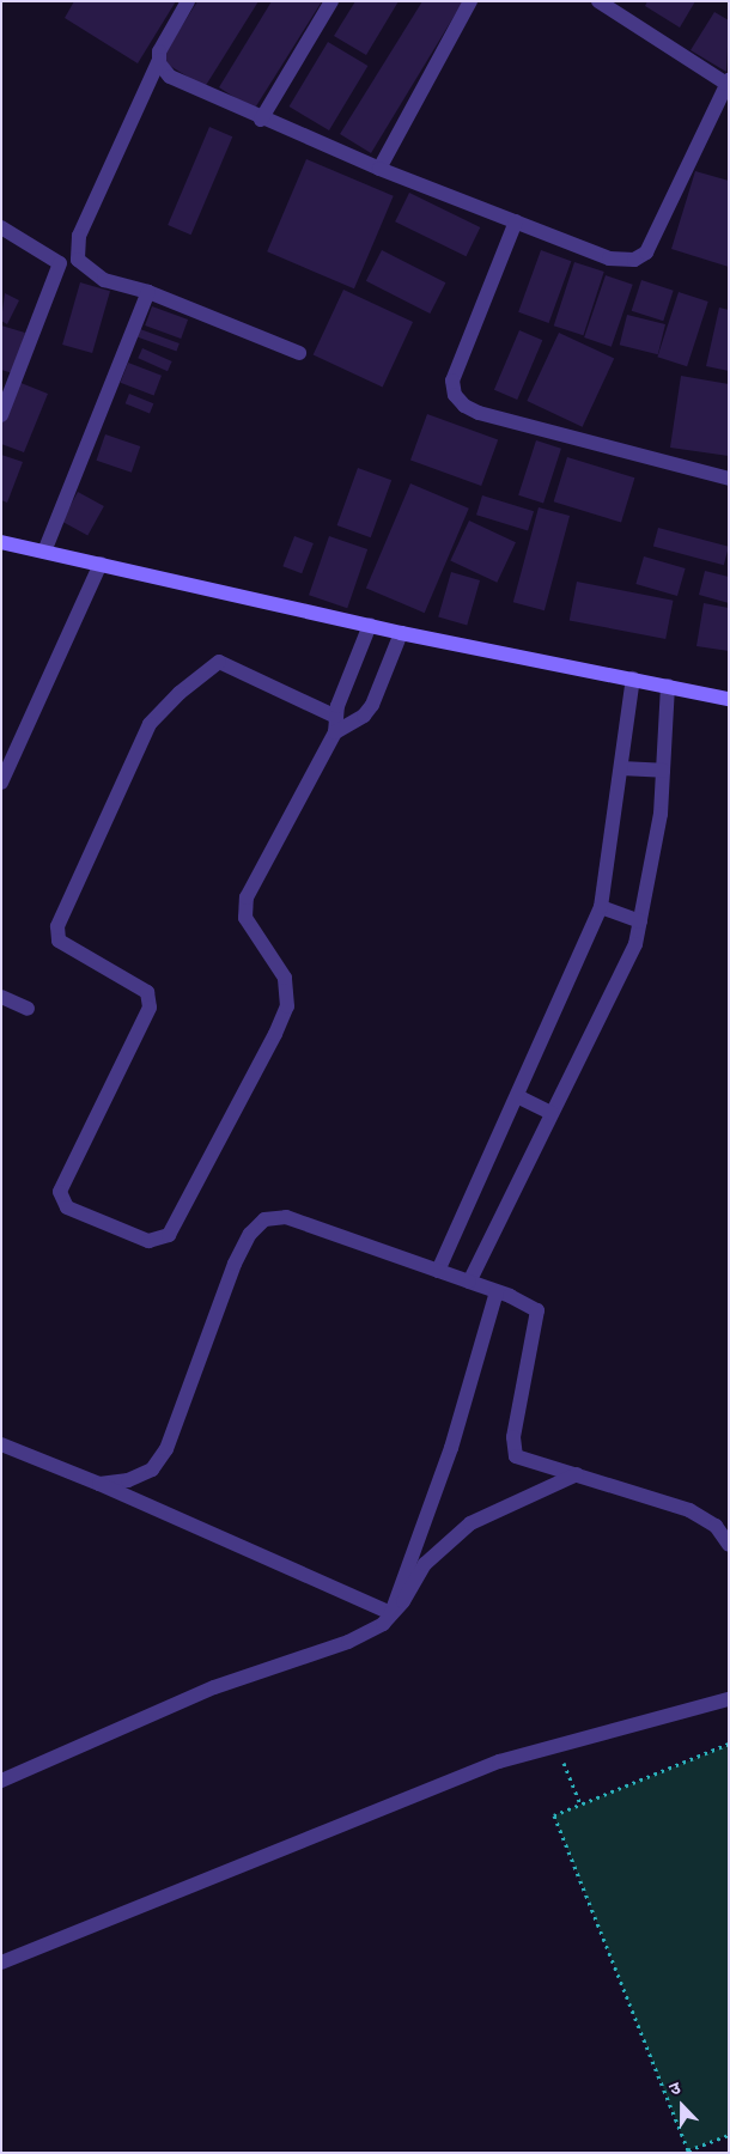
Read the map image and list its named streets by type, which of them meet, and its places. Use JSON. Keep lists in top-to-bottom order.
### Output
{
  "north": "top"
}
